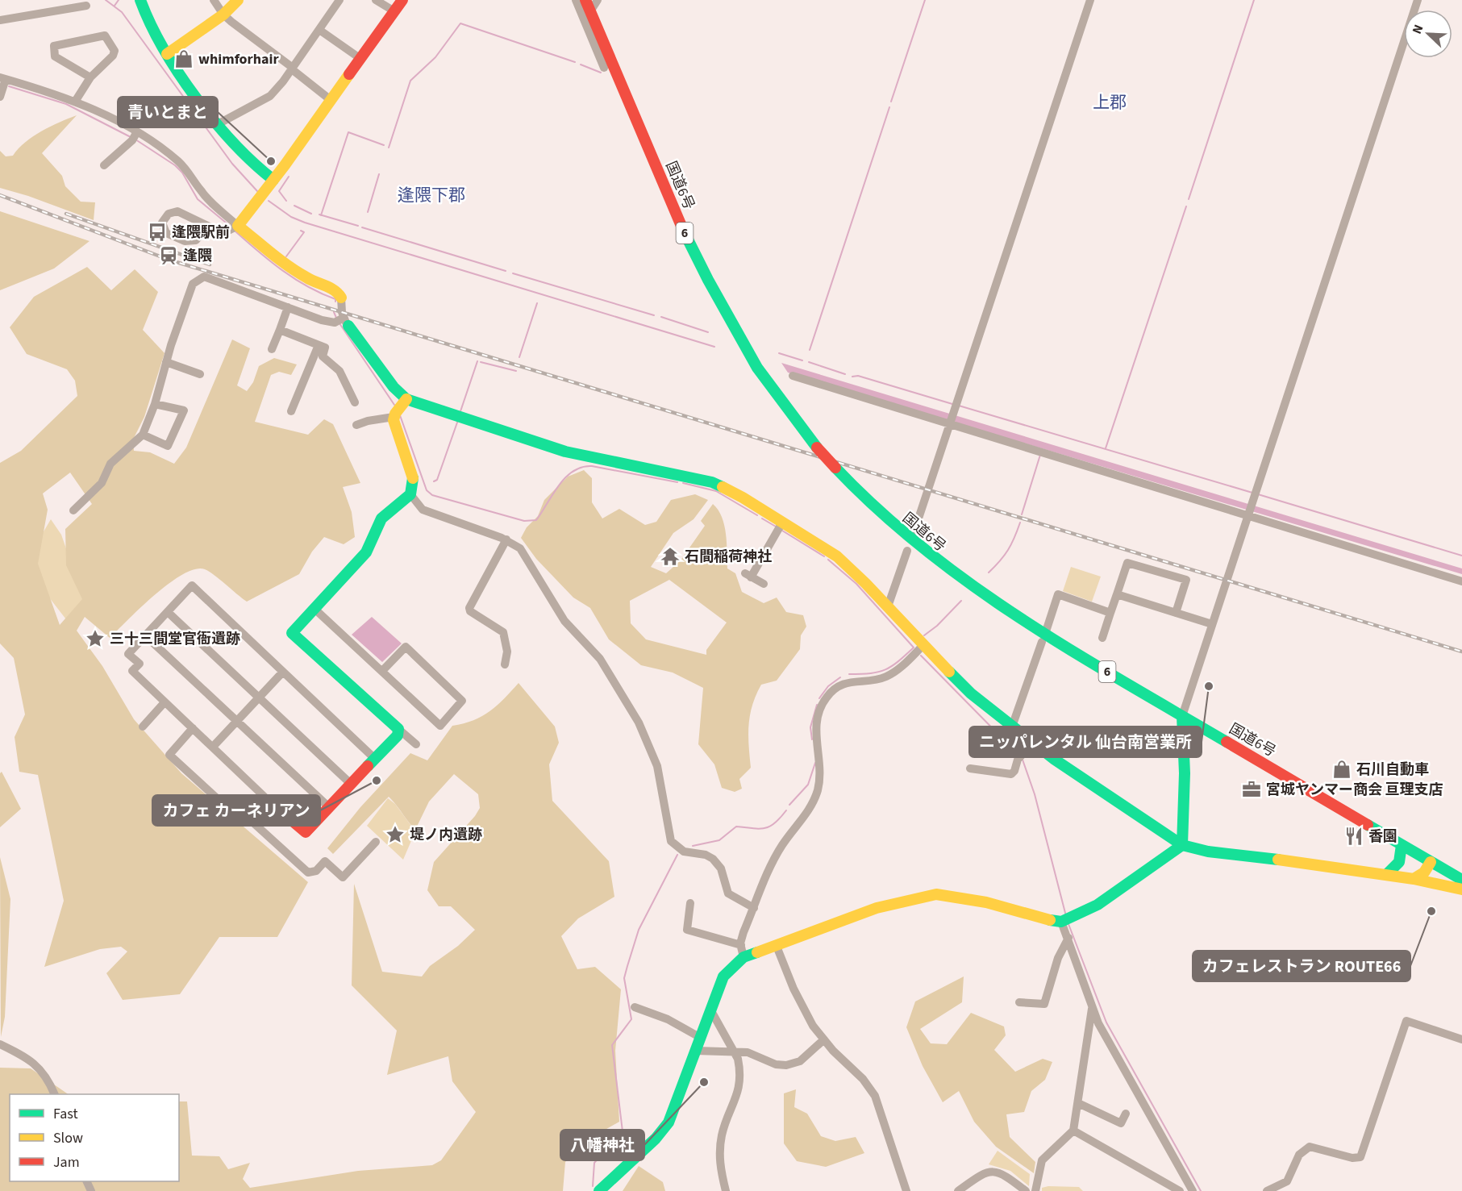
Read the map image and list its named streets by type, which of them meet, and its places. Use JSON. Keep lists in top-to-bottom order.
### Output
{
  "streets": {
    "main road": ["国道6号", "6"]
  },
  "districts": ["上郡", "逢隈下郡"],
  "places": {
    "shop": ["whimforhair", "石川自動車"],
    "other": [
      "青いとまと",
      "ニッパレンタル 仙台南営業所",
      "カフェ カーネリアン",
      "カフェレストラン ROUTE66",
      "八幡神社"
    ],
    "bus stop": ["逢隈駅前"],
    "station": ["逢隈"],
    "temple": ["石間稲荷神社"],
    "place": ["三十三間堂官衙遺跡", "堤ノ内遺跡"],
    "office": ["宮城ヤンマー商会 亘理支店"],
    "restaurant": ["香園"]
  },
  "legend": ["Fast", "Slow", "Jam"],
  "north": "top left"
}
